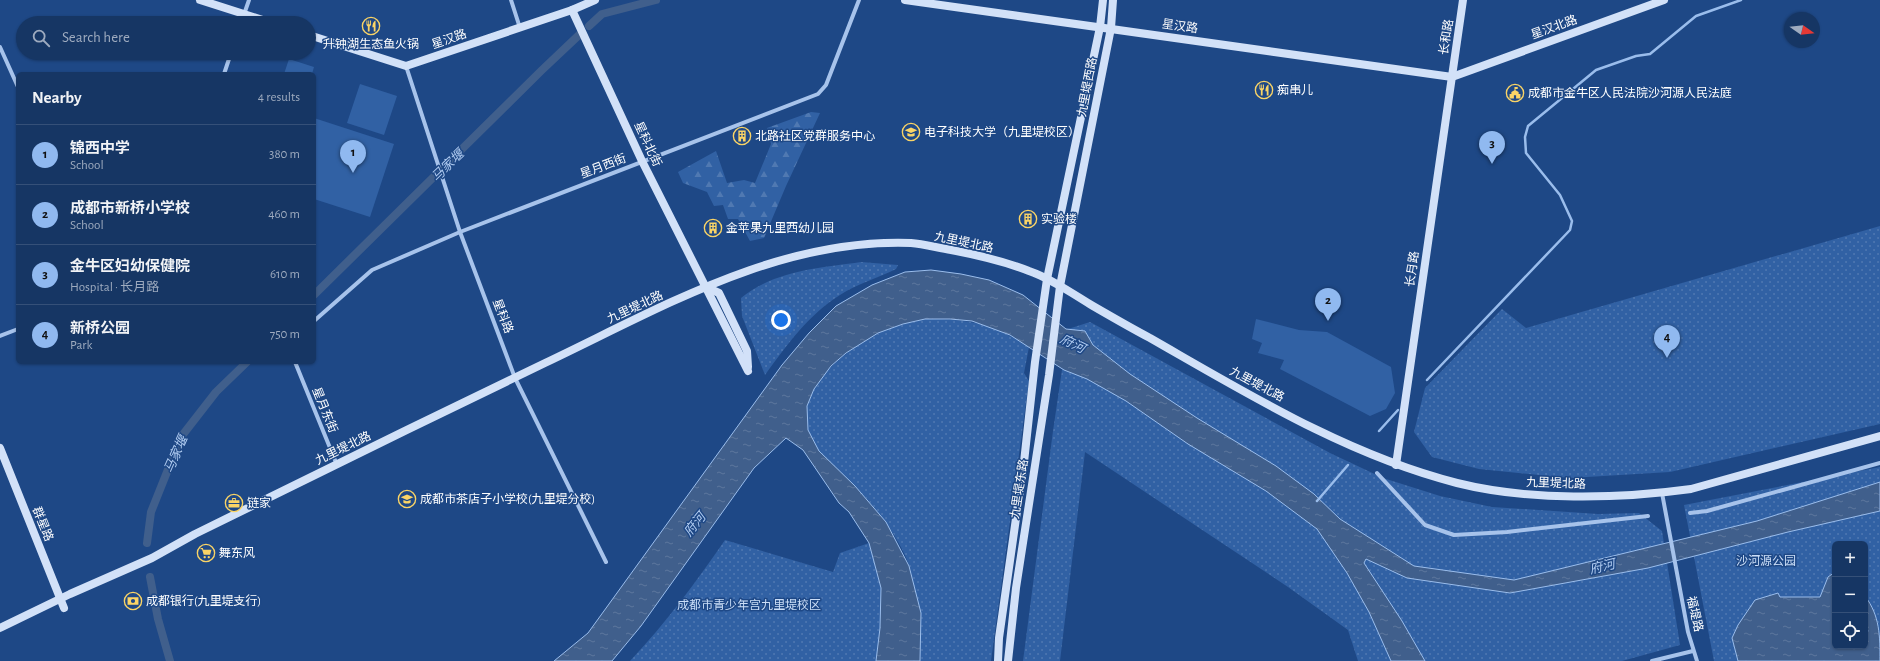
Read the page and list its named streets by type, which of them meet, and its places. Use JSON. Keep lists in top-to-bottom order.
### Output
{
  "streets": {
    "street": [
      "星汉路",
      "星汉北路",
      "长和路",
      "九里堤西路",
      "星科北街",
      "星月西街",
      "九里堤北路",
      "长月路",
      "星科路",
      "星月东街",
      "九里堤东路",
      "群星路",
      "福堤路"
    ]
  },
  "crossings": [
    ["星汉路", "星汉北路"],
    ["星汉路", "长和路"],
    ["星汉路", "九里堤西路"],
    ["星汉路", "星科北街"],
    ["星汉路", "长月路"],
    ["星汉路", "星科路"],
    ["星汉北路", "长和路"],
    ["星汉北路", "长月路"],
    ["长和路", "长月路"],
    ["九里堤西路", "九里堤北路"],
    ["九里堤西路", "九里堤东路"],
    ["星科北街", "星月西街"],
    ["星科北街", "九里堤北路"],
    ["星月西街", "星科路"],
    ["九里堤北路", "长月路"],
    ["九里堤北路", "星科路"],
    ["九里堤北路", "星月东街"],
    ["九里堤北路", "群星路"],
    ["九里堤北路", "福堤路"]
  ],
  "water": ["马家堰", "府河"],
  "parks": ["沙河源公园", "成都市青少年宫九里堤校区"],
  "places": {
    "restaurant": ["升钟湖生态鱼火锅", "痴串儿"],
    "public building": ["成都市金牛区人民法院沙河源人民法庭"],
    "school or university": ["电子科技大学（九里堤校区）", "成都市茶店子小学校(九里堤分校)"],
    "building": ["北路社区党群服务中心", "实验楼", "金苹果九里西幼儿园"],
    "office": ["链家"],
    "supermarket": ["舞东风"],
    "bank": ["成都银行(九里堤支行)"]
  },
  "north": "right",
  "page": {
    "search": "Search here",
    "heading": ["Nearby", "4 results"],
    "list": [
      {
        "mark": "1",
        "name": "锦西中学",
        "note": "School",
        "value": "380 m"
      },
      {
        "mark": "2",
        "name": "成都市新桥小学校",
        "note": "School",
        "value": "460 m"
      },
      {
        "mark": "3",
        "name": "金牛区妇幼保健院",
        "note": "Hospital · 长月路",
        "value": "610 m"
      },
      {
        "mark": "4",
        "name": "新桥公园",
        "note": "Park",
        "value": "750 m"
      }
    ],
    "pins": [
      "3",
      "1",
      "2",
      "4"
    ],
    "map_buttons": ["+", "−"]
  }
}
